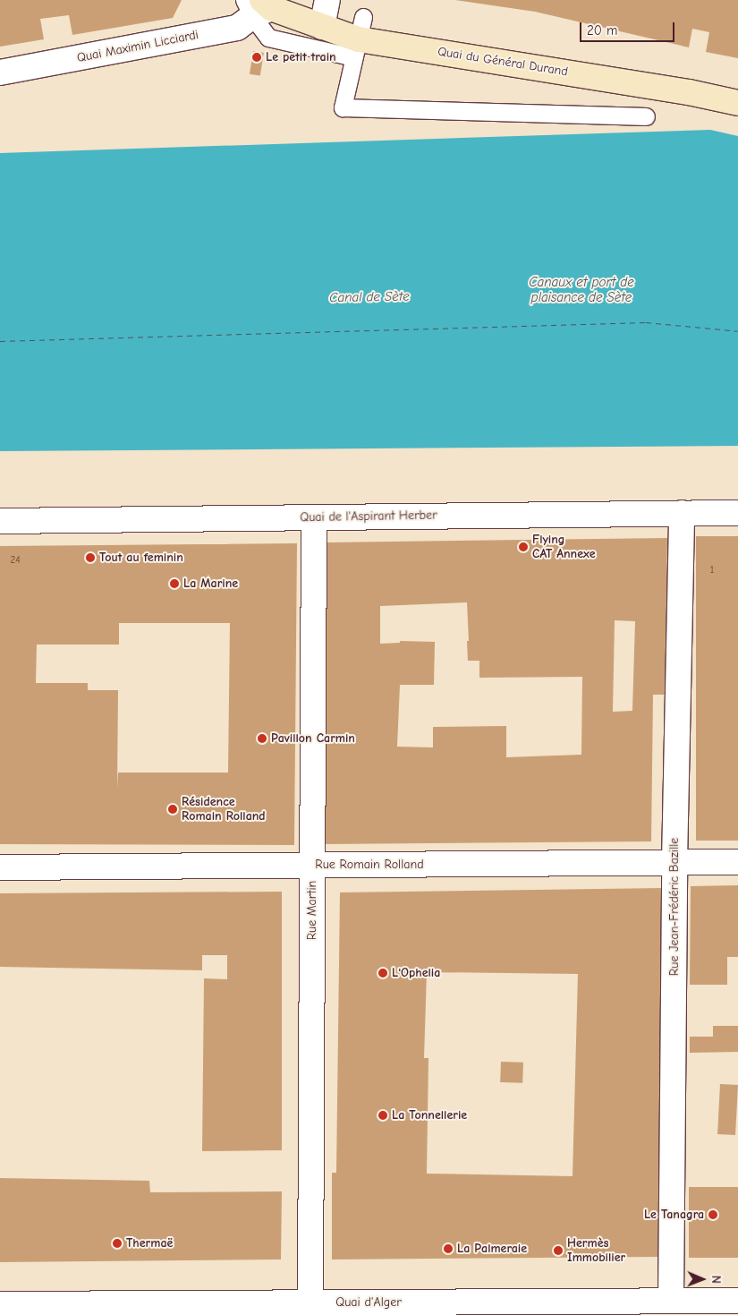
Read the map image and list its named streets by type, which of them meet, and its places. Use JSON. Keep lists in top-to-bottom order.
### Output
{
  "streets": {
    "main road": ["Quai du Général Durand"],
    "street": [
      "Quai Maximin Licciardi",
      "Quai de l'Aspirant Herber",
      "Rue Romain Rolland",
      "Rue Jean-Frédéric Bazille",
      "Rue Martin",
      "Quai d'Alger"
    ]
  },
  "crossings": [
    ["Quai Maximin Licciardi", "Quai du Général Durand"],
    ["Quai de l'Aspirant Herber", "Rue Jean-Frédéric Bazille"],
    ["Quai de l'Aspirant Herber", "Rue Martin"],
    ["Rue Romain Rolland", "Rue Jean-Frédéric Bazille"],
    ["Rue Romain Rolland", "Rue Martin"],
    ["Rue Jean-Frédéric Bazille", "Quai d'Alger"],
    ["Rue Martin", "Quai d'Alger"]
  ],
  "water": ["Canaux et port de plaisance de Sète", "Canal de Sète"],
  "places": [
    "Le petit train",
    "Flying CAT Annexe",
    "Tout au feminin",
    "La Marine",
    "Pavillon Carmin",
    "Résidence Romain Rolland",
    "L'Ophelia",
    "La Tonnellerie",
    "Le Tanagra",
    "Thermaë",
    "La Palmeraie",
    "Hermès Immobilier"
  ],
  "house_numbers": ["24", "1"],
  "scale_bar": "20 m",
  "north": "right"
}
